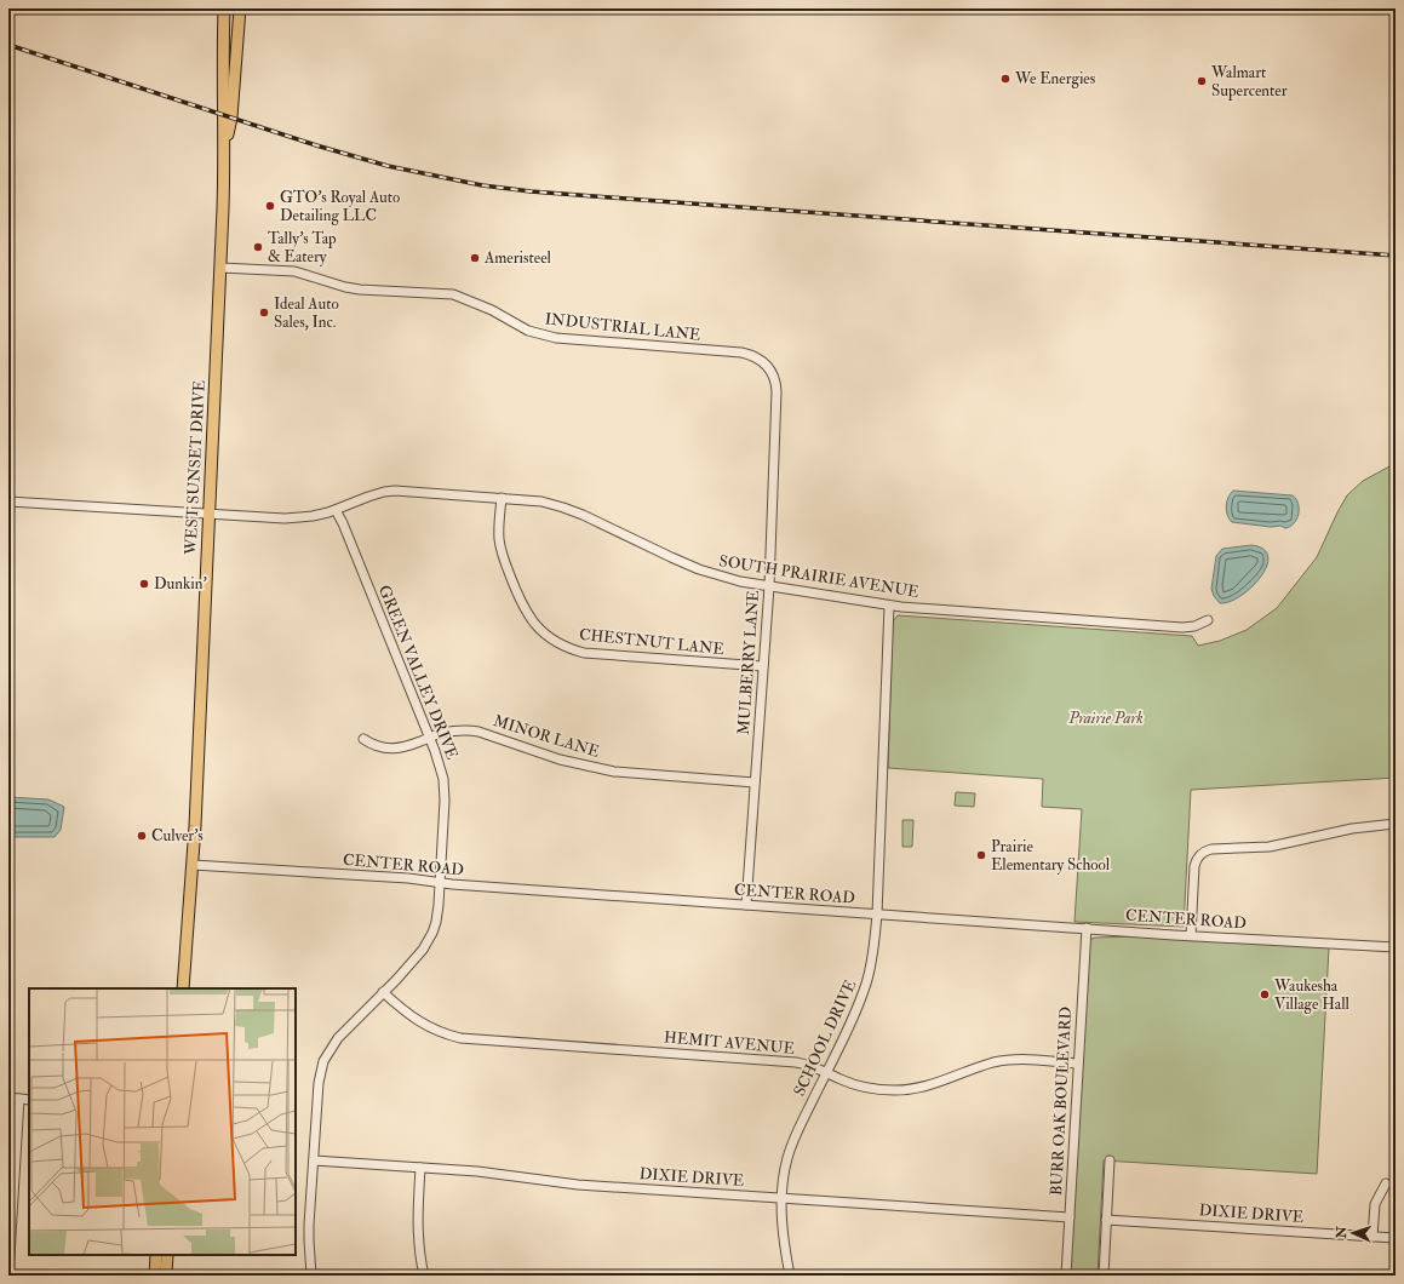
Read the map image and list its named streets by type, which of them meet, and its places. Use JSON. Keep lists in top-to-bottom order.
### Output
{
  "streets": {
    "main road": ["WEST SUNSET DRIVE"],
    "street": [
      "INDUSTRIAL LANE",
      "SOUTH PRAIRIE AVENUE",
      "CHESTNUT LANE",
      "MULBERRY LANE",
      "GREEN VALLEY DRIVE",
      "MINOR LANE",
      "CENTER ROAD",
      "SCHOOL DRIVE",
      "HEMIT AVENUE",
      "BURR OAK BOULEVARD",
      "DIXIE DRIVE"
    ]
  },
  "crossings": [
    ["INDUSTRIAL LANE", "WEST SUNSET DRIVE"],
    ["INDUSTRIAL LANE", "MULBERRY LANE"],
    ["WEST SUNSET DRIVE", "SOUTH PRAIRIE AVENUE"],
    ["WEST SUNSET DRIVE", "CENTER ROAD"],
    ["SOUTH PRAIRIE AVENUE", "CHESTNUT LANE"],
    ["SOUTH PRAIRIE AVENUE", "MULBERRY LANE"],
    ["SOUTH PRAIRIE AVENUE", "GREEN VALLEY DRIVE"],
    ["SOUTH PRAIRIE AVENUE", "SCHOOL DRIVE"],
    ["CHESTNUT LANE", "MULBERRY LANE"],
    ["MULBERRY LANE", "MINOR LANE"],
    ["MULBERRY LANE", "CENTER ROAD"],
    ["GREEN VALLEY DRIVE", "MINOR LANE"],
    ["GREEN VALLEY DRIVE", "CENTER ROAD"],
    ["GREEN VALLEY DRIVE", "HEMIT AVENUE"],
    ["GREEN VALLEY DRIVE", "DIXIE DRIVE"],
    ["CENTER ROAD", "SCHOOL DRIVE"],
    ["CENTER ROAD", "BURR OAK BOULEVARD"],
    ["SCHOOL DRIVE", "HEMIT AVENUE"],
    ["SCHOOL DRIVE", "DIXIE DRIVE"],
    ["HEMIT AVENUE", "BURR OAK BOULEVARD"],
    ["BURR OAK BOULEVARD", "DIXIE DRIVE"]
  ],
  "parks": ["Prairie Park"],
  "places": [
    "We Energies",
    "Walmart Supercenter",
    "GTO's Royal Auto Detailing LLC",
    "Tally's Tap & Eatery",
    "Ameristeel",
    "Ideal Auto Sales, Inc.",
    "Dunkin'",
    "Culver's",
    "Prairie Elementary School",
    "Waukesha Village Hall"
  ],
  "north": "left"
}
